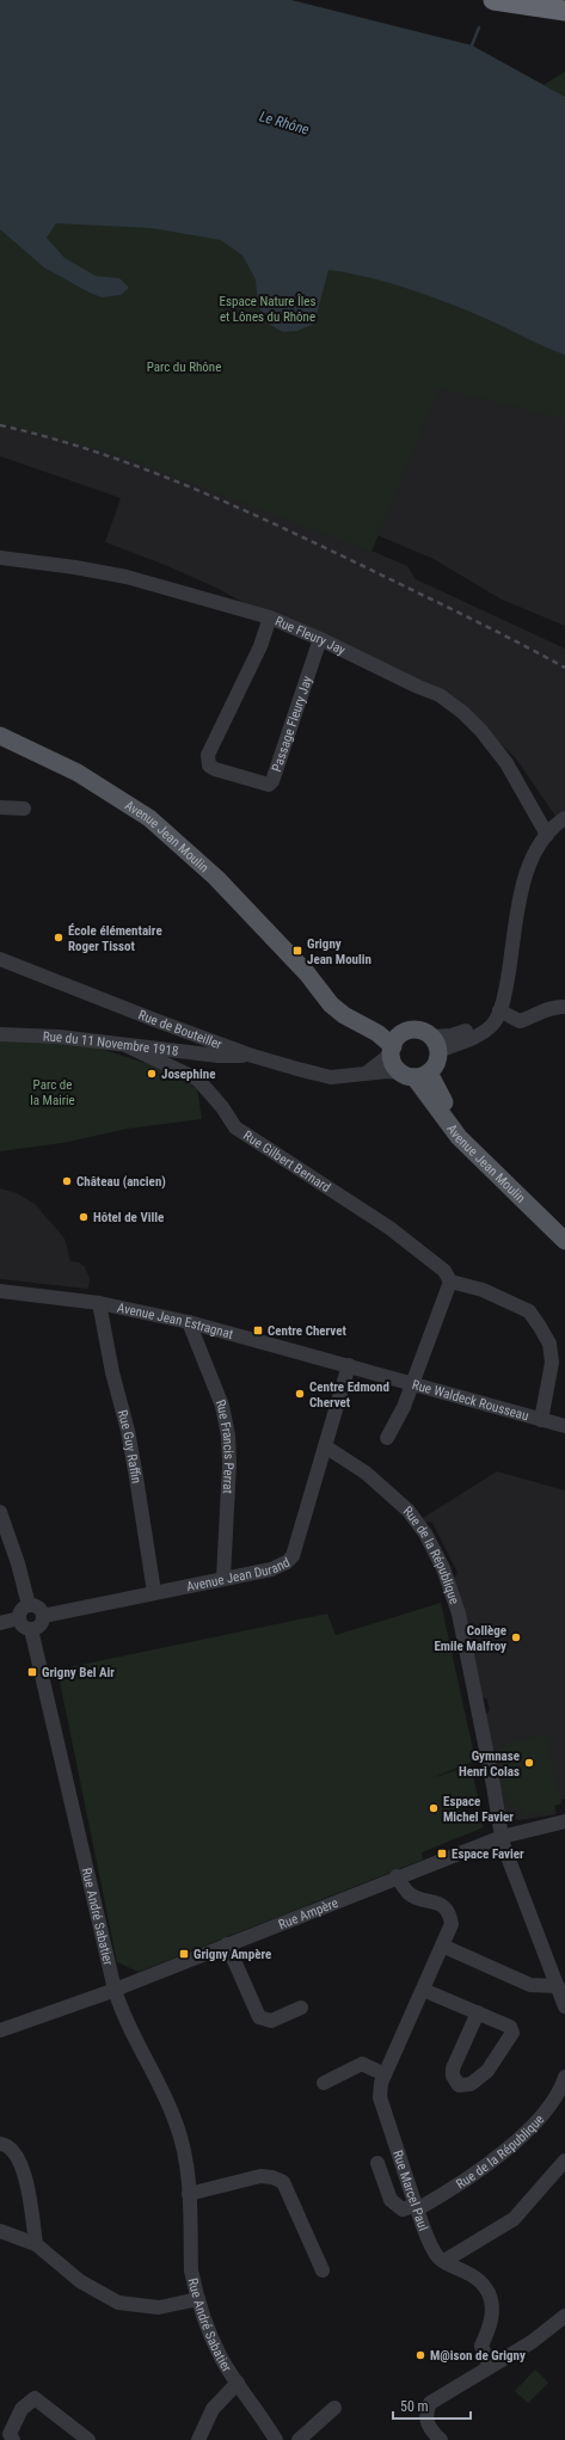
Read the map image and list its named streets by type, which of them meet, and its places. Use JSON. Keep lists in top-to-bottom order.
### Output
{
  "streets": {
    "main road": ["Avenue Jean Moulin"],
    "street": [
      "Rue Fleury Jay",
      "Passage Fleury Jay",
      "Rue de Bouteiller",
      "Rue du 11 Novembre 1918",
      "Rue Gilbert Bernard",
      "Avenue Jean Estragnat",
      "Rue Waldeck Rousseau",
      "Rue Guy Raffin",
      "Rue Francis Perrat",
      "Rue de la République",
      "Avenue Jean Durand",
      "Rue Ampère",
      "Rue André Sabatier",
      "Rue Marcel Paul"
    ]
  },
  "crossings": [
    ["Rue Fleury Jay", "Passage Fleury Jay"],
    ["Avenue Jean Moulin", "Rue de Bouteiller"],
    ["Rue de Bouteiller", "Rue du 11 Novembre 1918"],
    ["Rue du 11 Novembre 1918", "Rue Gilbert Bernard"],
    ["Avenue Jean Estragnat", "Rue Waldeck Rousseau"],
    ["Avenue Jean Estragnat", "Rue Guy Raffin"],
    ["Avenue Jean Estragnat", "Rue Francis Perrat"],
    ["Avenue Jean Estragnat", "Avenue Jean Durand"],
    ["Rue Waldeck Rousseau", "Avenue Jean Durand"],
    ["Rue Guy Raffin", "Avenue Jean Durand"],
    ["Rue Francis Perrat", "Avenue Jean Durand"],
    ["Rue de la République", "Avenue Jean Durand"],
    ["Rue de la République", "Rue Ampère"],
    ["Rue de la République", "Rue Marcel Paul"],
    ["Avenue Jean Durand", "Rue André Sabatier"],
    ["Rue Ampère", "Rue André Sabatier"],
    ["Rue Ampère", "Rue Marcel Paul"]
  ],
  "water": ["Le Rhône"],
  "parks": ["Espace Nature Îles et Lônes du Rhône", "Parc du Rhône", "Parc de la Mairie"],
  "places": {
    "other": [
      "École élémentaire Roger Tissot",
      "Josephine",
      "Château (ancien)",
      "Hôtel de Ville",
      "Centre Edmond Chervet",
      "Collège Emile Malfroy",
      "Gymnase Henri Colas",
      "Espace Michel Favier",
      "M@ison de Grigny"
    ],
    "transit": [
      "Grigny Jean Moulin",
      "Centre Chervet",
      "Grigny Bel Air",
      "Espace Favier",
      "Grigny Ampère"
    ]
  },
  "scale_bar": "50 m"
}
